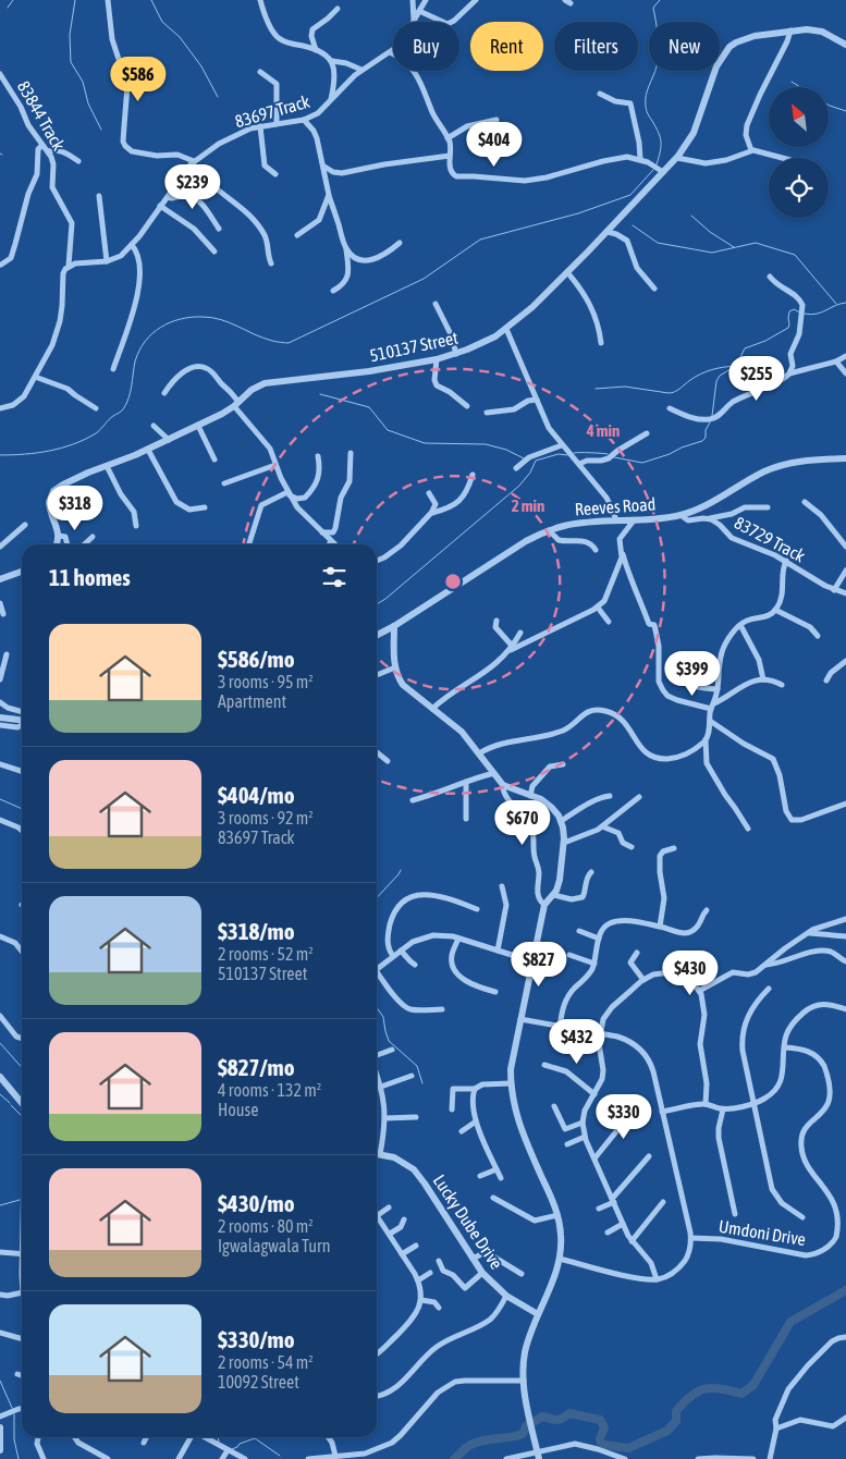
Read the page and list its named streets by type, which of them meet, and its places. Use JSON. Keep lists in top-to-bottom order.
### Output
{
  "streets": {
    "street": [
      "83697 Track",
      "83844 Track",
      "510137 Street",
      "Reeves Road",
      "83729 Track",
      "Lucky Dube Drive",
      "Umdoni Drive"
    ]
  },
  "crossings": [
    ["83697 Track", "83844 Track"],
    ["Reeves Road", "83729 Track"]
  ],
  "north": "top left",
  "page": {
    "chip": [
      "Buy",
      "Rent",
      "Filters",
      "New"
    ],
    "price": [
      "$586",
      "$404",
      "$239",
      "$255",
      "$318",
      "$399",
      "$670",
      "$827",
      "$430",
      "$432",
      "$330"
    ],
    "heading": "11 homes",
    "list": [
      {
        "name": "$586/mo",
        "note": "3 rooms · 95 m² · Apartment"
      },
      {
        "name": "$404/mo",
        "note": "3 rooms · 92 m² · 83697 Track"
      },
      {
        "name": "$318/mo",
        "note": "2 rooms · 52 m² · 510137 Street"
      },
      {
        "name": "$827/mo",
        "note": "4 rooms · 132 m² · House"
      },
      {
        "name": "$430/mo",
        "note": "2 rooms · 80 m² · Igwalagwala Turn"
      },
      {
        "name": "$330/mo",
        "note": "2 rooms · 54 m² · 10092 Street"
      }
    ]
  },
  "rings": ["4 min", "2 min"]
}
